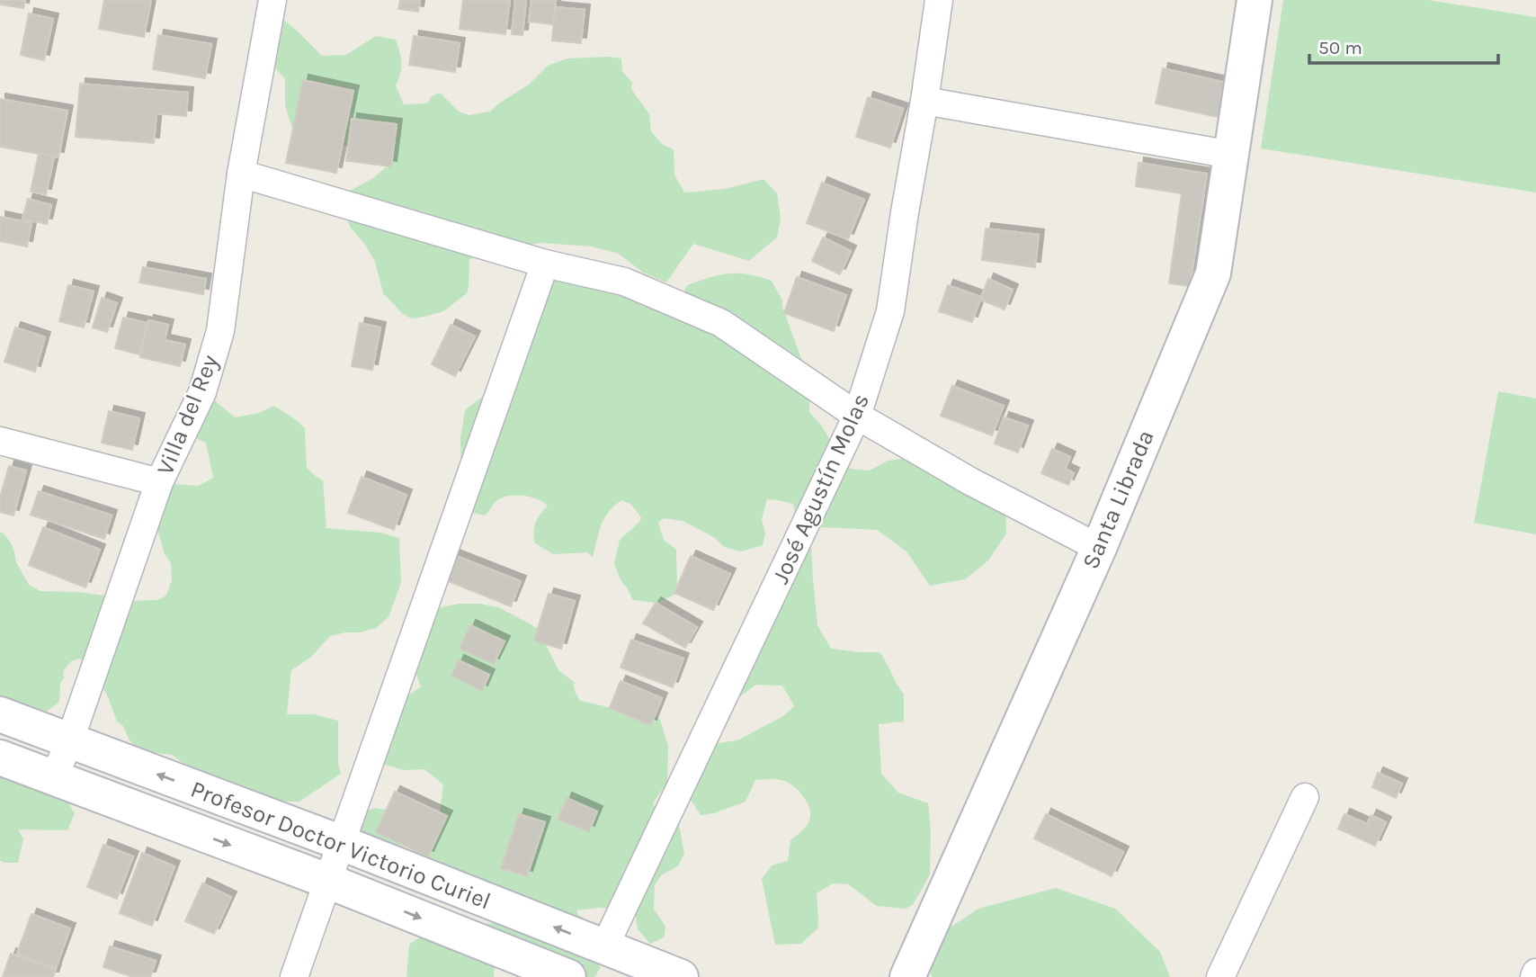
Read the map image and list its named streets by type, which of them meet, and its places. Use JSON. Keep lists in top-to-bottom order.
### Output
{
  "streets": {
    "main road": ["Santa Librada", "Profesor Doctor Victorio Curiel"],
    "street": ["Villa del Rey", "José Agustín Molas"]
  },
  "crossings": [
    ["Villa del Rey", "Profesor Doctor Victorio Curiel"],
    ["José Agustín Molas", "Profesor Doctor Victorio Curiel"]
  ],
  "scale_bar": "50 m"
}
